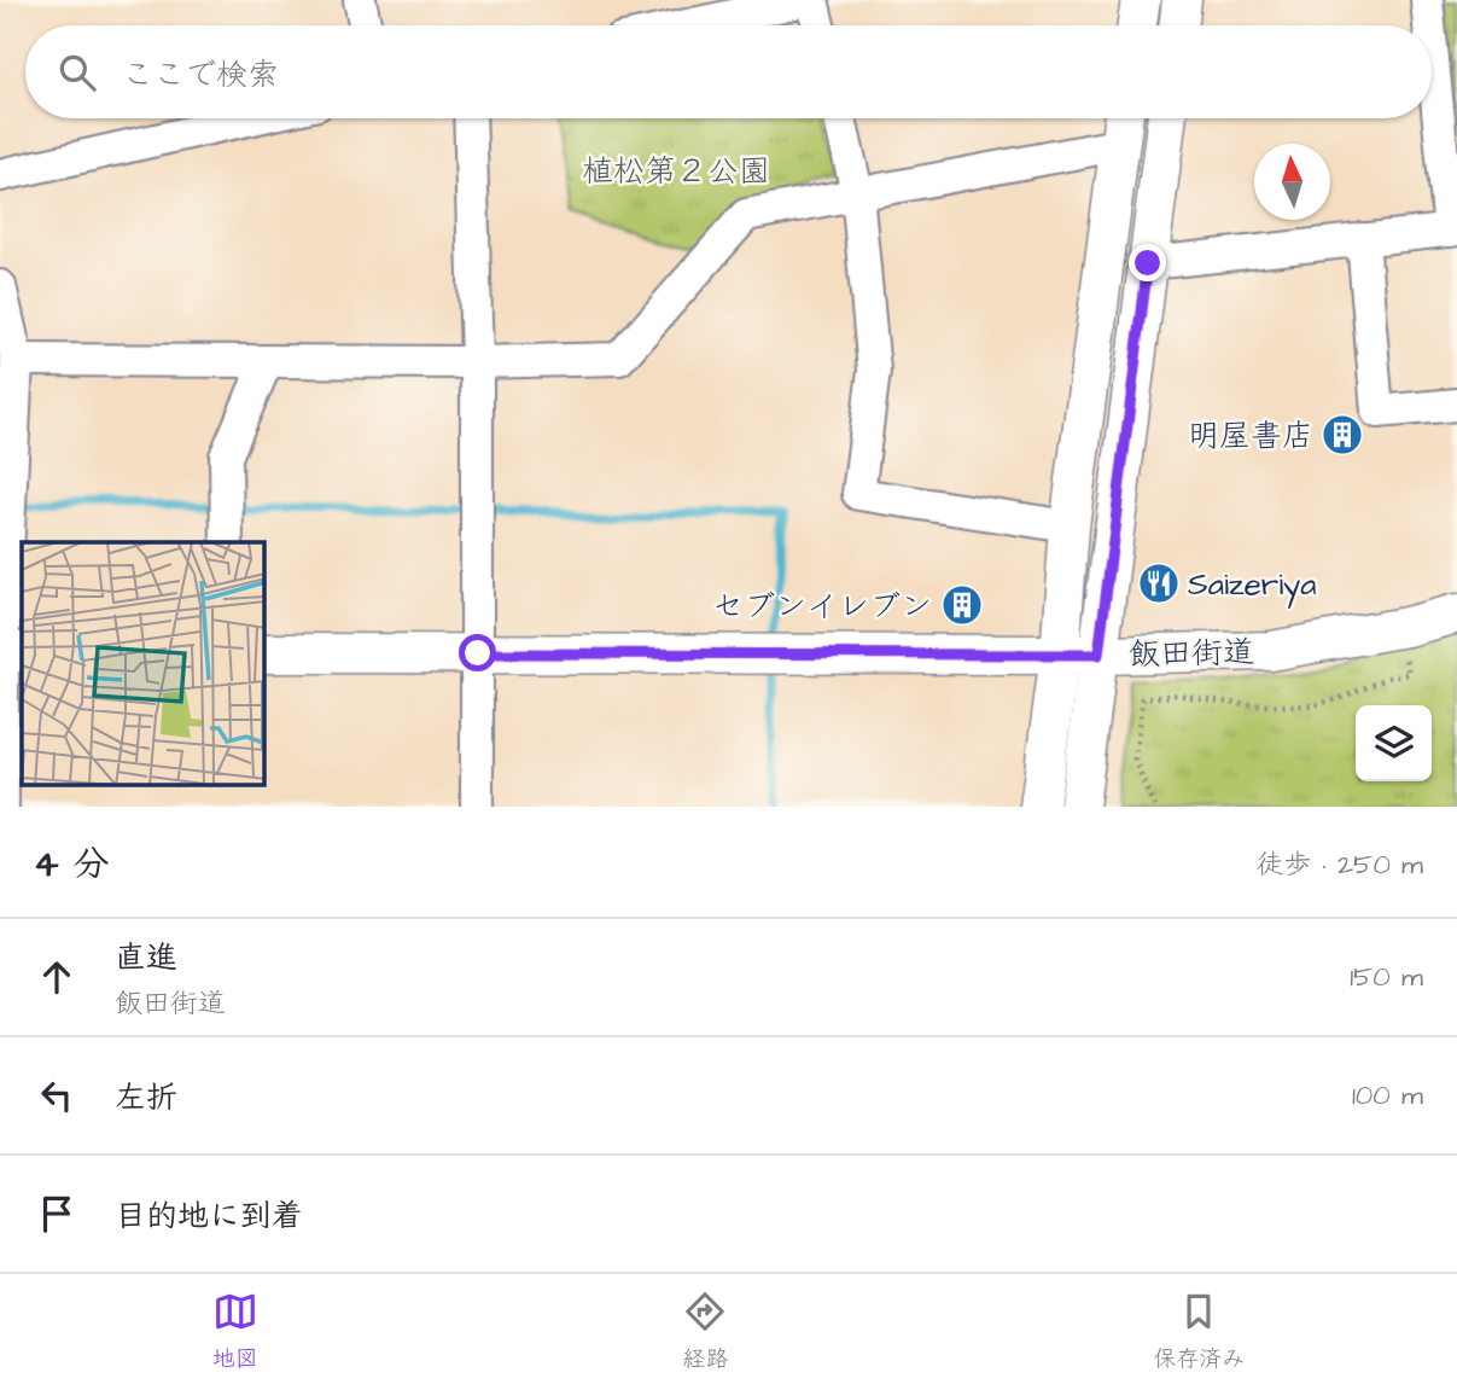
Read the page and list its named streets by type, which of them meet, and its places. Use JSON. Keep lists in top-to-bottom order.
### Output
{
  "streets": {
    "street": ["飯田街道"]
  },
  "parks": ["植松第２公園"],
  "places": {
    "building": ["明屋書店", "セブンイレブン"],
    "restaurant": ["Saizeriya"]
  },
  "north": "top",
  "page": {
    "search": "ここで検索",
    "heading": ["4 分", "徒歩 · 250 m"],
    "list": [
      ["直進", "飯田街道", "150 m"],
      ["左折", "100 m"],
      "目的地に到着"
    ],
    "nav": ["地図", "経路", "保存済み"]
  }
}
